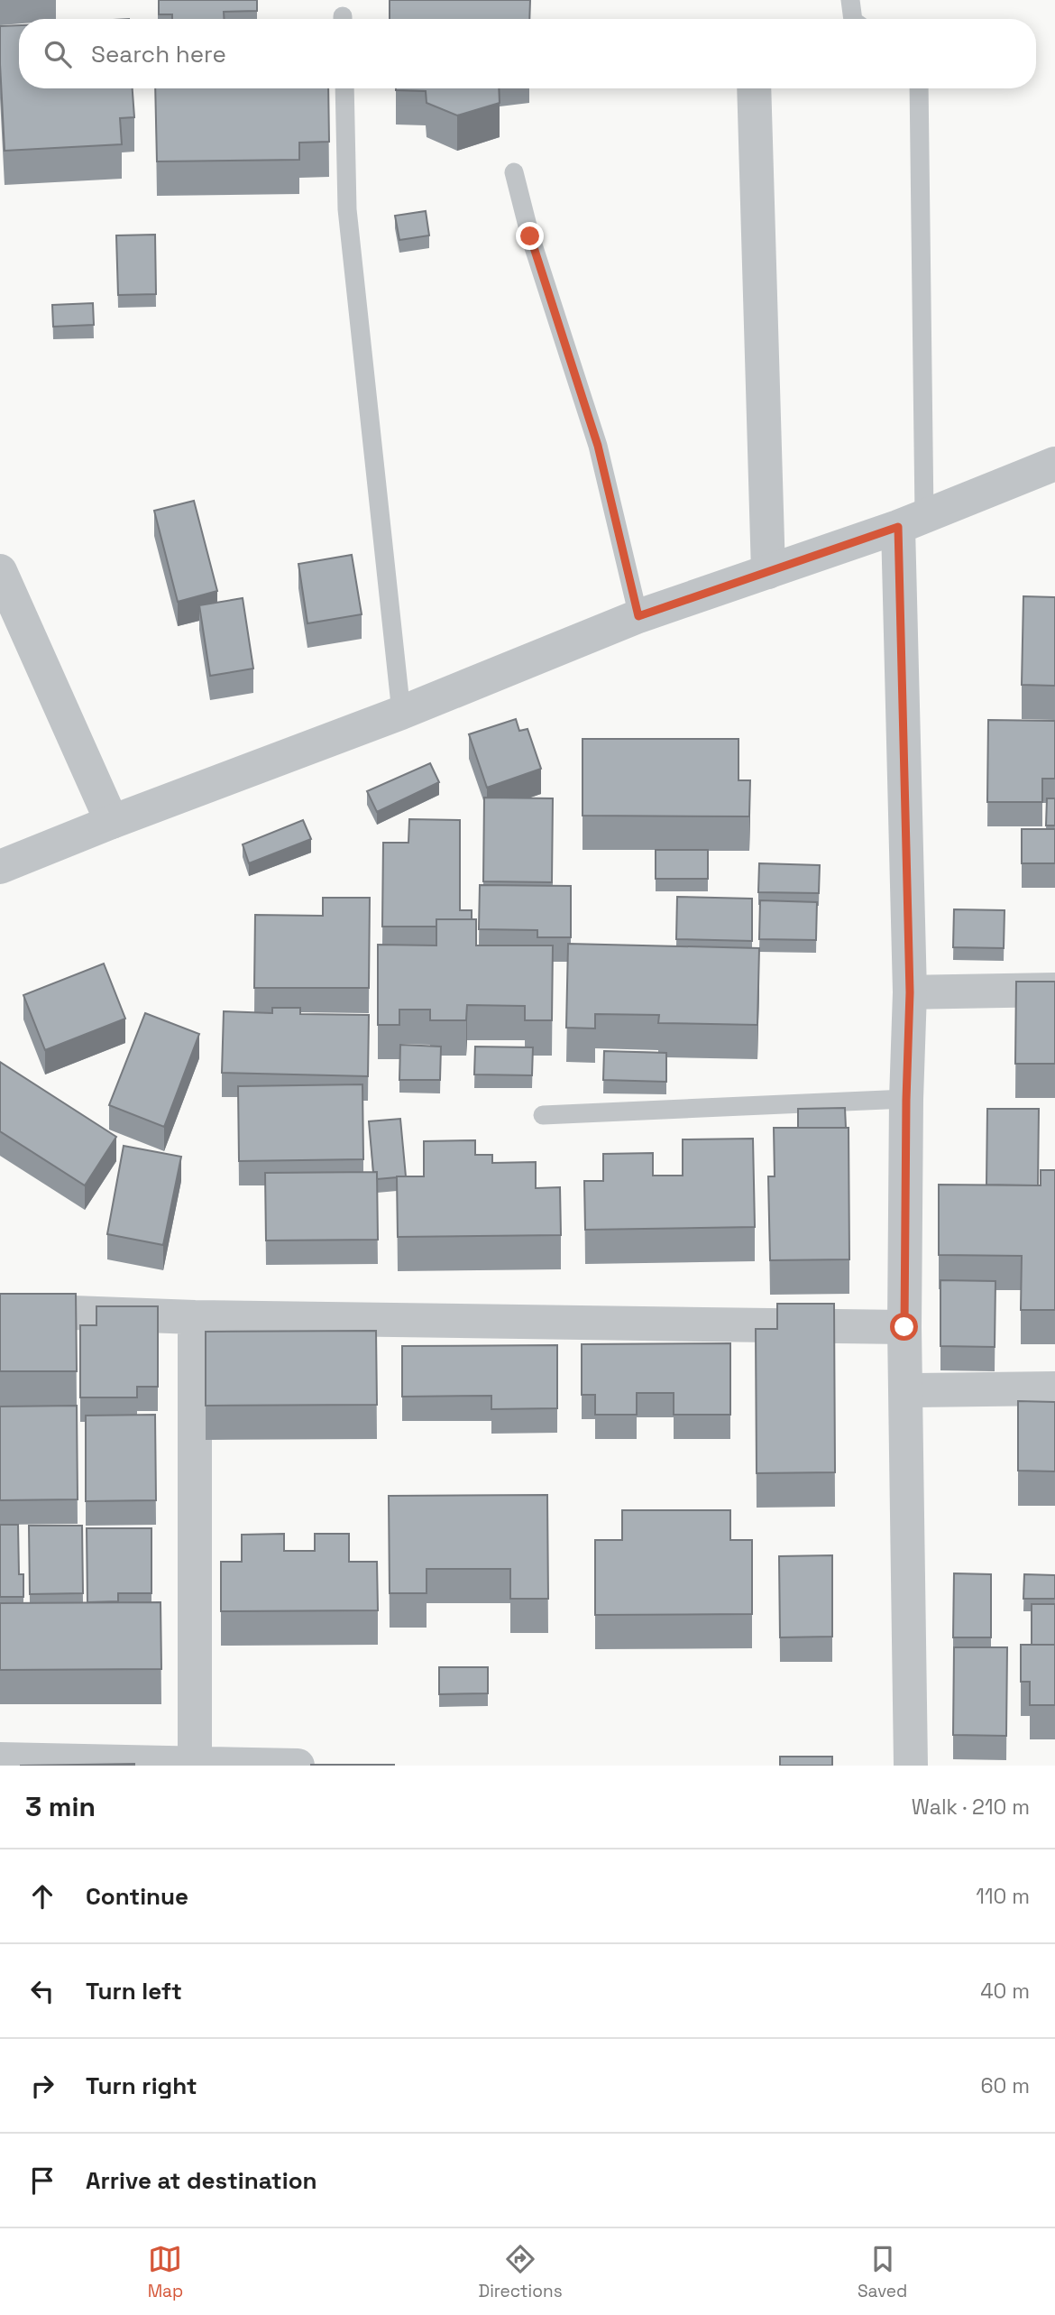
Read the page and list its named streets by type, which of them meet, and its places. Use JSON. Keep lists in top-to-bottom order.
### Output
{
  "page": {
    "search": "Search here",
    "heading": ["3 min", "Walk · 210 m"],
    "list": [
      ["Continue", "110 m"],
      ["Turn left", "40 m"],
      ["Turn right", "60 m"],
      "Arrive at destination"
    ],
    "nav": ["Map", "Directions", "Saved"]
  }
}
